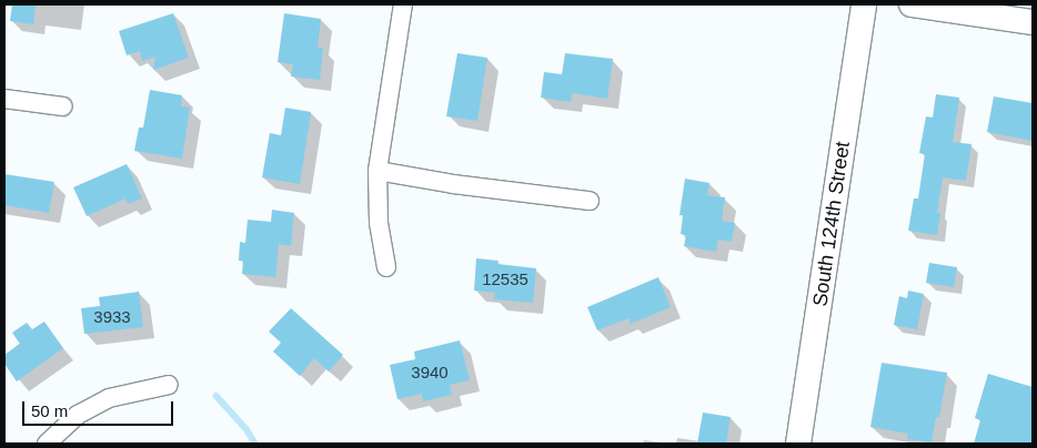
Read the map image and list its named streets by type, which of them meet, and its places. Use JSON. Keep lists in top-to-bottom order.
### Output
{
  "streets": {
    "street": ["South 124th Street"]
  },
  "house_numbers": ["12535", "3933", "3940"],
  "scale_bar": "50 m"
}
